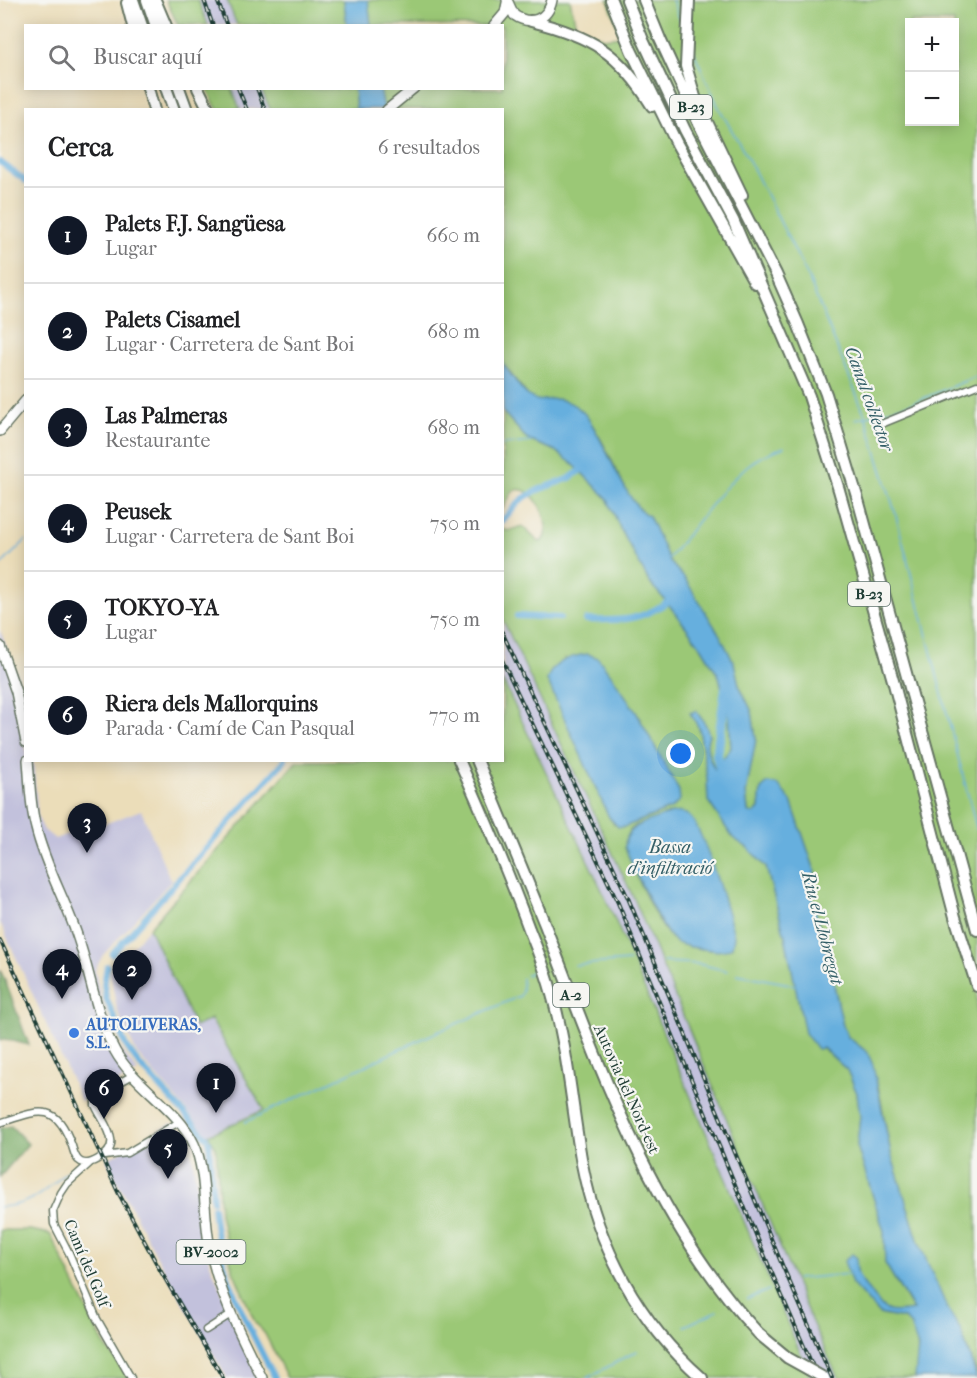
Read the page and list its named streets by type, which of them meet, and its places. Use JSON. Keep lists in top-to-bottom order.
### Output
{
  "streets": {
    "highway": ["B-23", "A-2", "Autovia del Nord-est"],
    "main road": ["BV-2002"],
    "street": ["Camí del Golf"]
  },
  "crossings": [
    ["BV-2002", "Camí del Golf"]
  ],
  "water": ["Canal col·lector", "Bassa d'infiltració", "Riu el Llobregat"],
  "places": ["AUTOLIVERAS, S.L."],
  "page": {
    "map_buttons": ["+", "−"],
    "search": "Buscar aquí",
    "heading": ["Cerca", "6 resultados"],
    "list": [
      {
        "mark": "1",
        "name": "Palets F.J. Sangüesa",
        "note": "Lugar",
        "value": "660 m"
      },
      {
        "mark": "2",
        "name": "Palets Cisamel",
        "note": "Lugar · Carretera de Sant Boi",
        "value": "680 m"
      },
      {
        "mark": "3",
        "name": "Las Palmeras",
        "note": "Restaurante",
        "value": "680 m"
      },
      {
        "mark": "4",
        "name": "Peusek",
        "note": "Lugar · Carretera de Sant Boi",
        "value": "750 m"
      },
      {
        "mark": "5",
        "name": "TOKYO-YA",
        "note": "Lugar",
        "value": "750 m"
      },
      {
        "mark": "6",
        "name": "Riera dels Mallorquins",
        "note": "Parada · Camí de Can Pasqual",
        "value": "770 m"
      }
    ],
    "pins": [
      "3",
      "4",
      "2",
      "1",
      "6",
      "5"
    ]
  }
}
